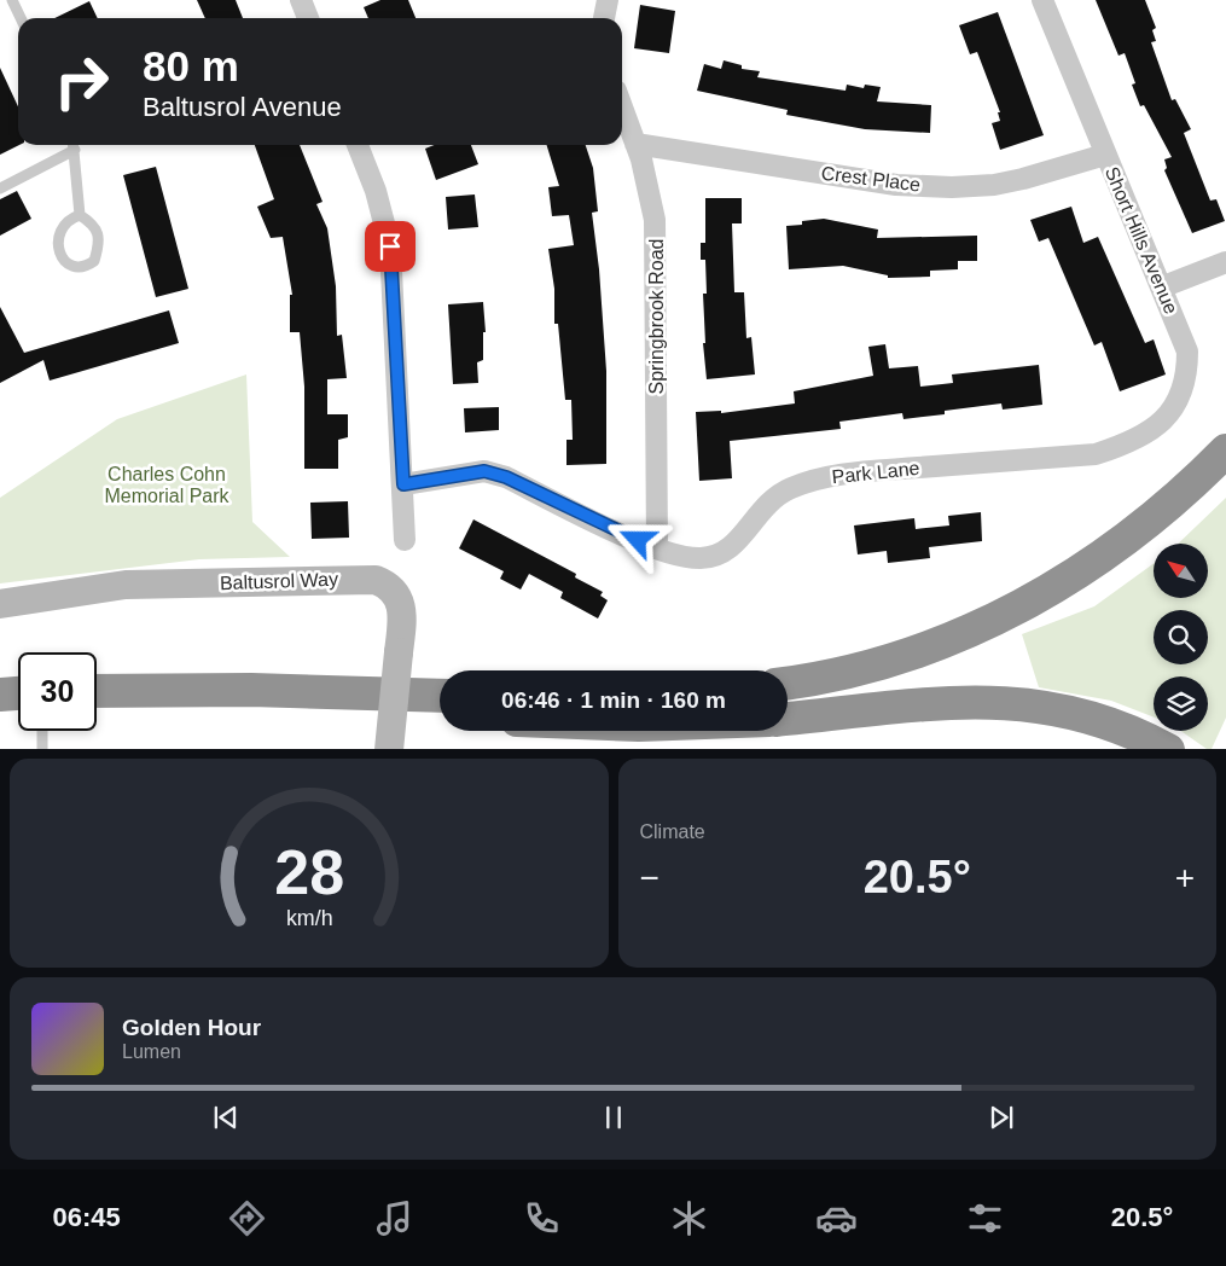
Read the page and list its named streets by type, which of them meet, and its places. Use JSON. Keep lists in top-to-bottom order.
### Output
{
  "streets": {
    "street": [
      "Crest Place",
      "Short Hills Avenue",
      "Springbrook Road",
      "Park Lane",
      "Baltusrol Way"
    ]
  },
  "crossings": [
    ["Crest Place", "Short Hills Avenue"],
    ["Crest Place", "Springbrook Road"],
    ["Short Hills Avenue", "Park Lane"],
    ["Springbrook Road", "Park Lane"]
  ],
  "parks": ["Charles Cohn Memorial Park"],
  "north": "top left",
  "page": {
    "turn": ["80 m", "Baltusrol Avenue"],
    "limit": "30",
    "trip": "06:46 · 1 min · 160 m",
    "tile": "Climate",
    "heat": ["−", "20.5°", "+"],
    "song": ["Golden Hour", "Lumen"],
    "tabs": ["06:45", "20.5°"],
    "gauge": ["28", "km/h"]
  }
}
